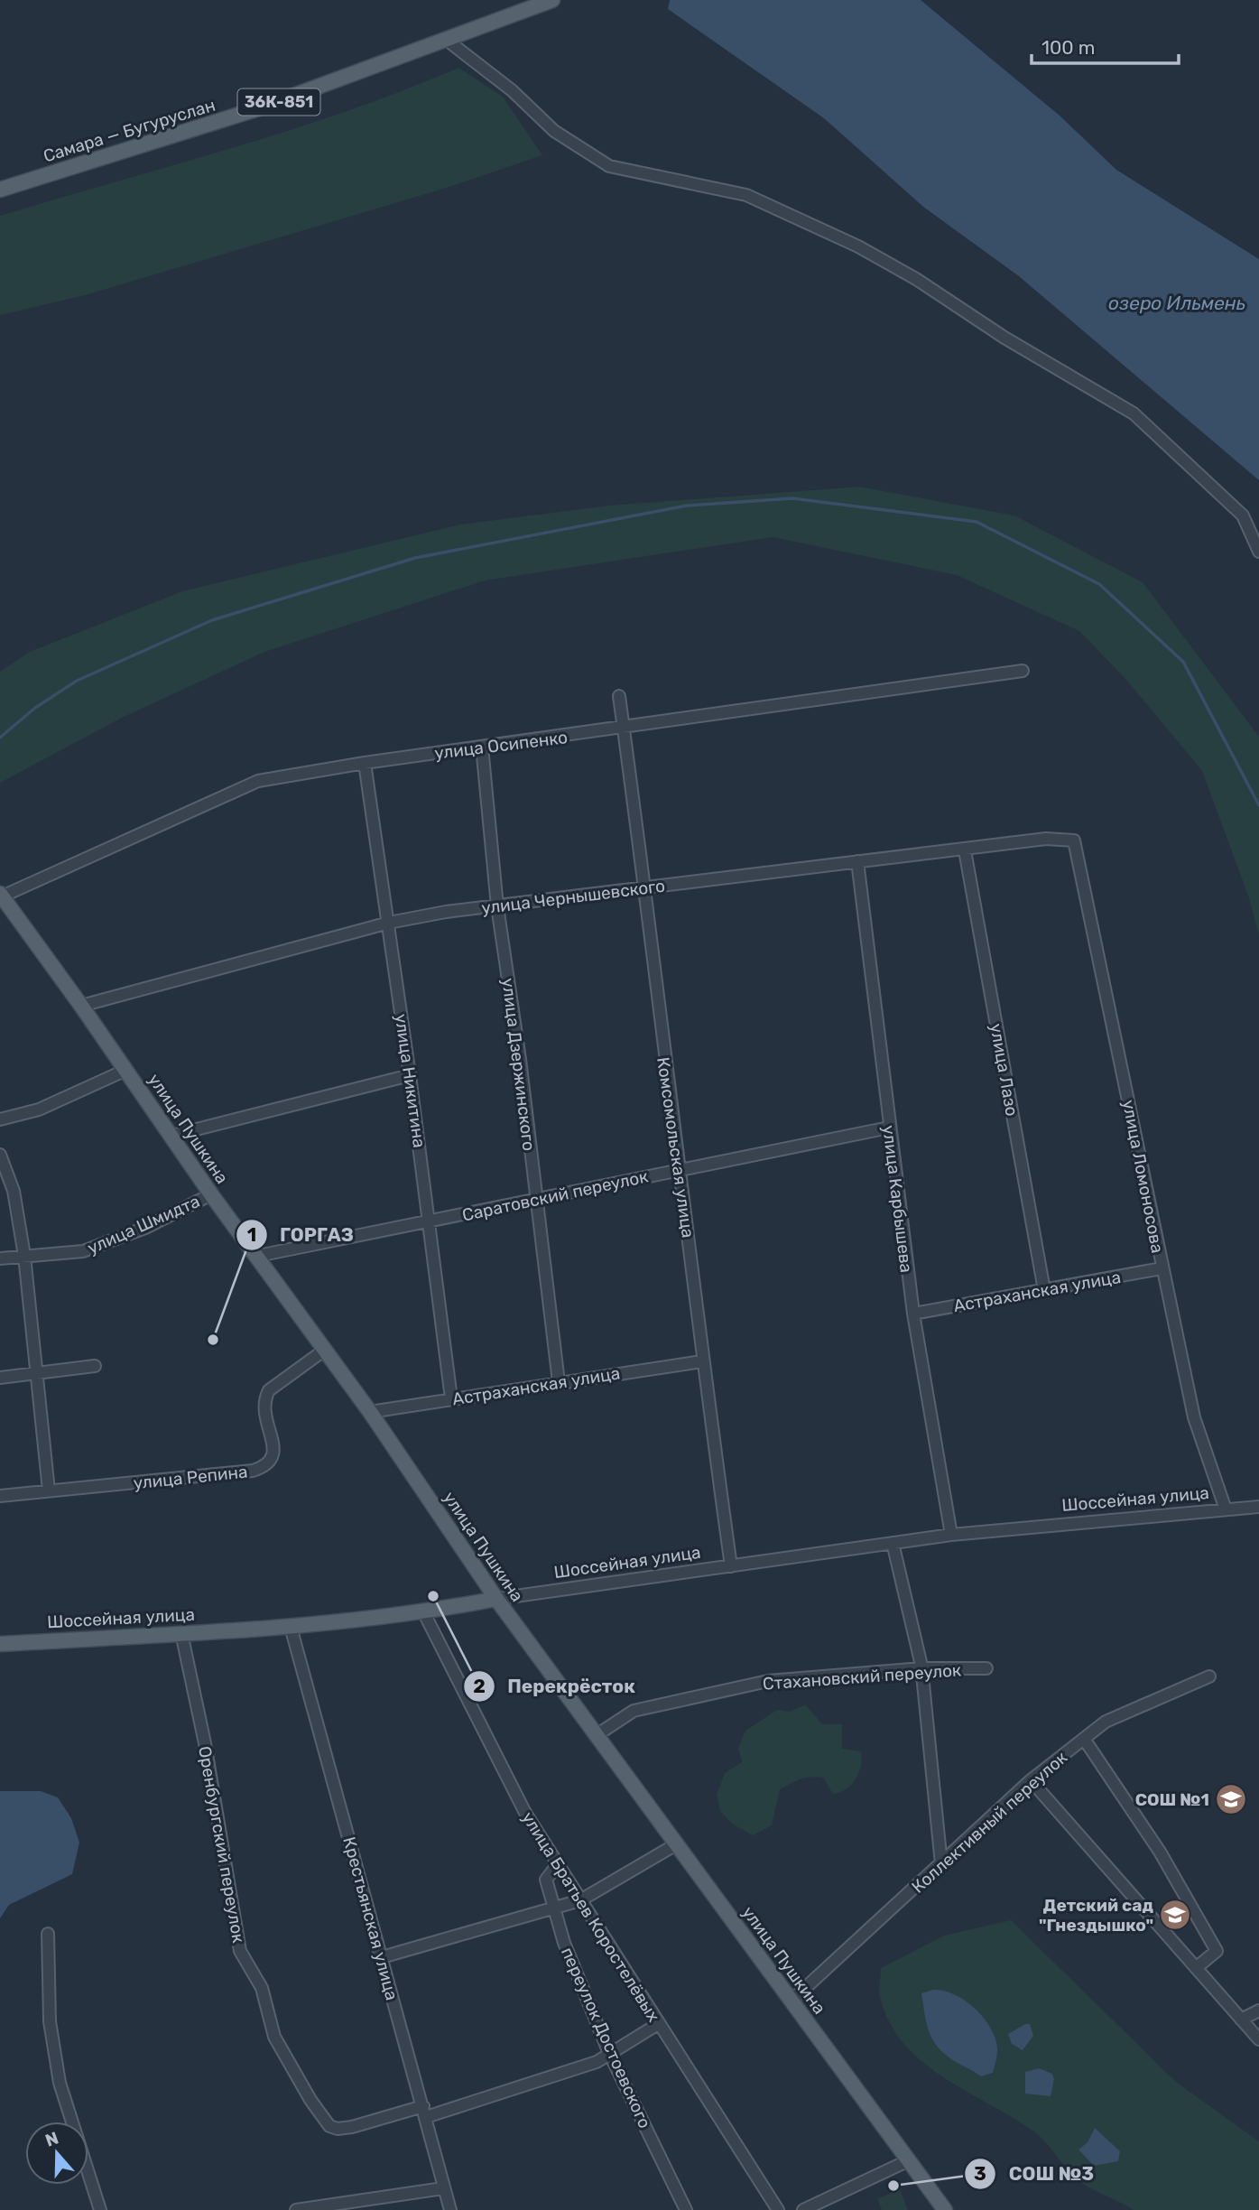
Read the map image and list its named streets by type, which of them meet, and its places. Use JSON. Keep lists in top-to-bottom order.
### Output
{
  "streets": {
    "main road": [
      "36К-851",
      "Самара — Бугуруслан",
      "улица Пушкина",
      "Шоссейная улица"
    ],
    "street": [
      "улица Осипенко",
      "улица Чернышевского",
      "улица Дзержинского",
      "улица Лазо",
      "улица Никитина",
      "Комсомольская улица",
      "улица Ломоносова",
      "Саратовский переулок",
      "улица Карбышева",
      "улица Шмидта",
      "Астраханская улица",
      "улица Репина",
      "Стахановский переулок",
      "Коллективный переулок",
      "Оренбургский переулок",
      "улица Братьев Коростелёвых",
      "Крестьянская улица",
      "переулок Достоевского"
    ]
  },
  "crossings": [
    ["улица Осипенко", "улица Дзержинского"],
    ["улица Осипенко", "улица Никитина"],
    ["улица Осипенко", "улица Пушкина"],
    ["улица Осипенко", "Комсомольская улица"],
    ["улица Чернышевского", "улица Дзержинского"],
    ["улица Чернышевского", "улица Лазо"],
    ["улица Чернышевского", "улица Никитина"],
    ["улица Чернышевского", "улица Пушкина"],
    ["улица Чернышевского", "Комсомольская улица"],
    ["улица Чернышевского", "улица Ломоносова"],
    ["улица Чернышевского", "улица Карбышева"],
    ["улица Дзержинского", "Саратовский переулок"],
    ["улица Дзержинского", "Астраханская улица"],
    ["улица Лазо", "Астраханская улица"],
    ["улица Никитина", "Саратовский переулок"],
    ["улица Никитина", "Астраханская улица"],
    ["улица Пушкина", "Саратовский переулок"],
    ["улица Пушкина", "улица Шмидта"],
    ["улица Пушкина", "Астраханская улица"],
    ["улица Пушкина", "улица Репина"],
    ["улица Пушкина", "Шоссейная улица"],
    ["улица Пушкина", "Стахановский переулок"],
    ["улица Пушкина", "Коллективный переулок"],
    ["Комсомольская улица", "Саратовский переулок"],
    ["Комсомольская улица", "Астраханская улица"],
    ["Комсомольская улица", "Шоссейная улица"],
    ["улица Ломоносова", "Астраханская улица"],
    ["улица Ломоносова", "Шоссейная улица"],
    ["Саратовский переулок", "улица Карбышева"],
    ["улица Карбышева", "Астраханская улица"],
    ["улица Карбышева", "Шоссейная улица"],
    ["Шоссейная улица", "Оренбургский переулок"],
    ["Шоссейная улица", "улица Братьев Коростелёвых"],
    ["Шоссейная улица", "Крестьянская улица"],
    ["Оренбургский переулок", "Крестьянская улица"],
    ["улица Братьев Коростелёвых", "переулок Достоевского"]
  ],
  "water": ["озеро Ильмень"],
  "places": {
    "other": ["ГОРГАЗ", "Перекрёсток", "СОШ №3"],
    "school or university": ["СОШ №1", "Детский сад \"Гнездышко\""]
  },
  "scale_bar": "100 m",
  "north": "top"
}
